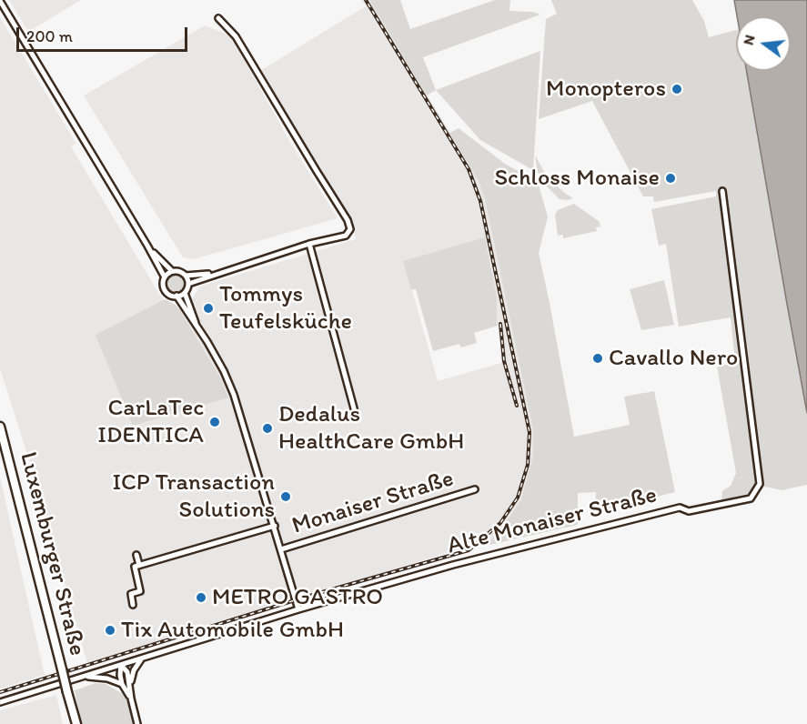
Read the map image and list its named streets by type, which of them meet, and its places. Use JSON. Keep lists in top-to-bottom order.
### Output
{
  "streets": {
    "main road": ["Luxemburger Straße"],
    "street": ["Monaiser Straße", "Alte Monaiser Straße"]
  },
  "crossings": [
    ["Monaiser Straße", "Alte Monaiser Straße"]
  ],
  "places": [
    "Monopteros",
    "Schloss Monaise",
    "Tommys Teufelsküche",
    "Cavallo Nero",
    "CarLaTec IDENTICA",
    "Dedalus HealthCare GmbH",
    "ICP Transaction Solutions",
    "METRO GASTRO",
    "Tix Automobile GmbH"
  ],
  "scale_bar": "200 m",
  "north": "left"
}
